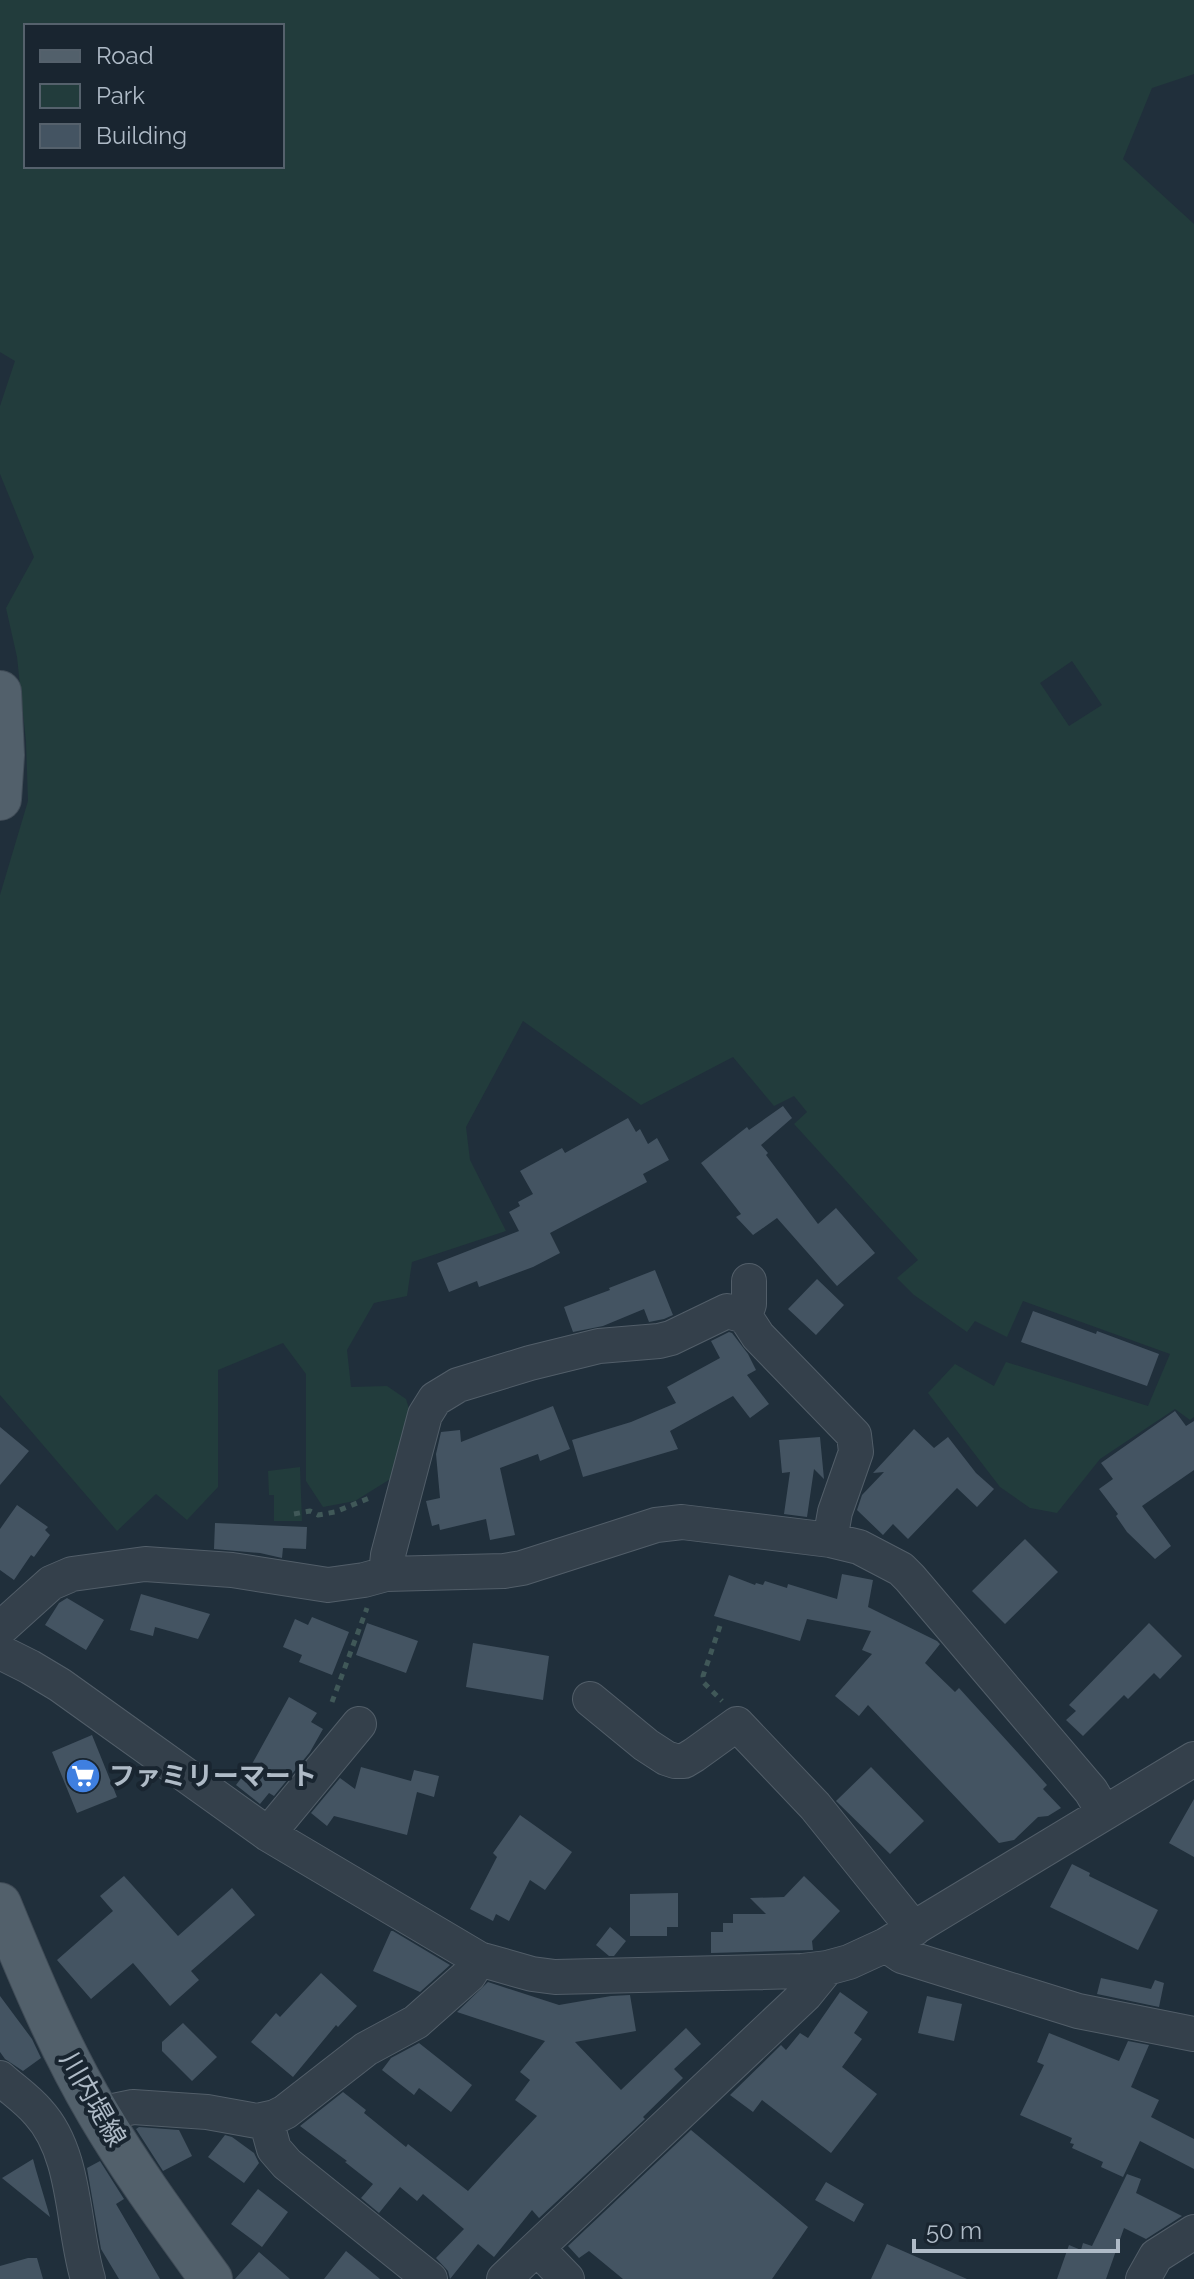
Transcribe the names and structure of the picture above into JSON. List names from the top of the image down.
{
  "streets": {
    "main road": ["川内堤線"]
  },
  "places": {
    "supermarket": ["ファミリーマート"]
  },
  "legend": ["Road", "Park", "Building"],
  "scale_bar": "50 m"
}
